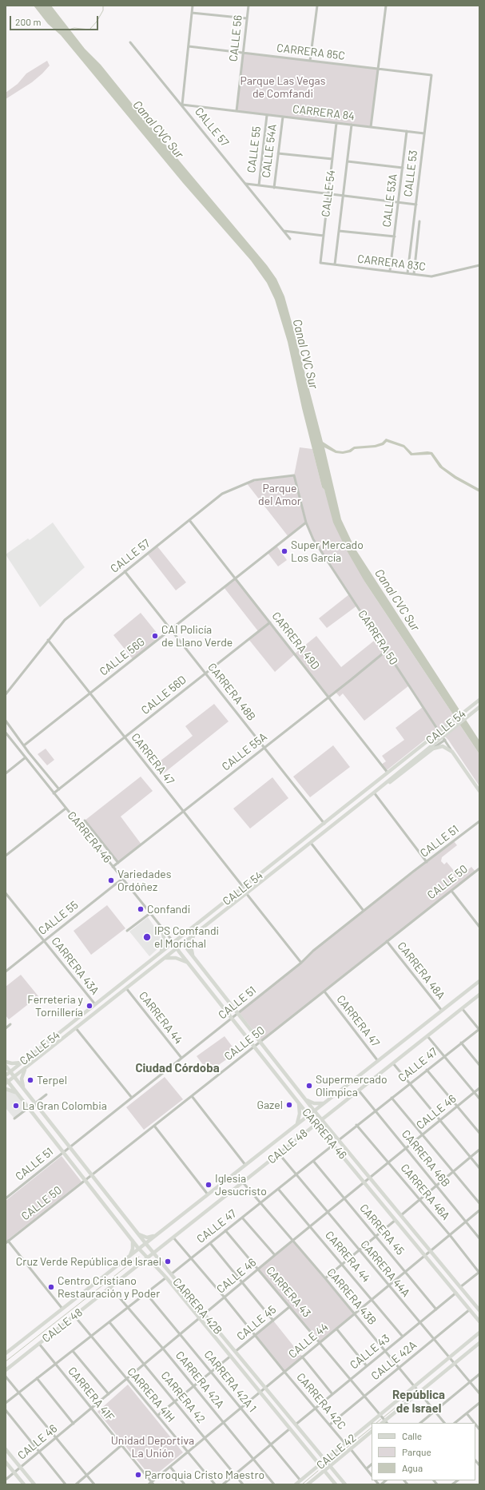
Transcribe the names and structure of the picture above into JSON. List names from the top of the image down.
{
  "streets": {
    "street": [
      "CALLE 56",
      "CARRERA 85C",
      "CARRERA 84",
      "CALLE 57",
      "CALLE 55",
      "CALLE 54A",
      "CALLE 53",
      "CALLE 54",
      "CALLE 53A",
      "CARRERA 83C",
      "CARRERA 50",
      "CARRERA 49D",
      "CALLE 56G",
      "CARRERA 48B",
      "CALLE 56D",
      "CALLE 55A",
      "CARRERA 47",
      "CARRERA 46",
      "CALLE 51",
      "CALLE 50",
      "CARRERA 43A",
      "CARRERA 48A",
      "CARRERA 44",
      "CALLE 47",
      "CALLE 46",
      "CALLE 48",
      "CARRERA 46B",
      "CARRERA 46A",
      "CARRERA 45",
      "CARRERA 44A",
      "CARRERA 43",
      "CARRERA 43B",
      "CARRERA 42B",
      "CALLE 45",
      "CALLE 44",
      "CALLE 43",
      "CALLE 42A",
      "CARRERA 42A",
      "CARRERA 42A 1",
      "CARRERA 41F",
      "CARRERA 41H",
      "CARRERA 42",
      "CARRERA 42C",
      "CALLE 42"
    ]
  },
  "crossings": [
    ["CALLE 56", "CARRERA 85C"],
    ["CALLE 56", "CARRERA 84"],
    ["CARRERA 85C", "CALLE 57"],
    ["CARRERA 85C", "CALLE 53"],
    ["CARRERA 84", "CALLE 57"],
    ["CARRERA 84", "CALLE 55"],
    ["CARRERA 84", "CALLE 54A"],
    ["CARRERA 84", "CALLE 53"],
    ["CARRERA 84", "CALLE 54"],
    ["CARRERA 84", "CALLE 53A"],
    ["CALLE 57", "CARRERA 50"],
    ["CALLE 57", "CARRERA 49D"],
    ["CALLE 57", "CARRERA 48B"],
    ["CALLE 57", "CARRERA 47"],
    ["CALLE 55", "CARRERA 46"],
    ["CALLE 55", "CARRERA 43A"],
    ["CALLE 53", "CARRERA 83C"],
    ["CALLE 54", "CARRERA 83C"],
    ["CALLE 54", "CARRERA 50"],
    ["CALLE 54", "CARRERA 49D"],
    ["CALLE 54", "CARRERA 48B"],
    ["CALLE 54", "CARRERA 47"],
    ["CALLE 54", "CARRERA 46"],
    ["CALLE 54", "CARRERA 43A"],
    ["CALLE 54", "CARRERA 44"],
    ["CALLE 54", "CARRERA 42B"],
    ["CALLE 53A", "CARRERA 83C"],
    ["CARRERA 50", "CALLE 56G"],
    ["CARRERA 50", "CALLE 55A"],
    ["CARRERA 49D", "CALLE 56G"],
    ["CARRERA 49D", "CALLE 56D"],
    ["CARRERA 49D", "CALLE 55A"],
    ["CALLE 56G", "CARRERA 48B"],
    ["CALLE 56G", "CARRERA 47"],
    ["CARRERA 48B", "CALLE 56D"],
    ["CARRERA 48B", "CALLE 55A"],
    ["CALLE 56D", "CARRERA 47"],
    ["CALLE 56D", "CARRERA 46"],
    ["CALLE 55A", "CARRERA 47"],
    ["CALLE 55A", "CARRERA 46"],
    ["CARRERA 47", "CALLE 50"],
    ["CARRERA 47", "CALLE 48"],
    ["CARRERA 46", "CALLE 51"],
    ["CARRERA 46", "CALLE 50"],
    ["CARRERA 46", "CALLE 47"],
    ["CARRERA 46", "CALLE 46"],
    ["CARRERA 46", "CALLE 48"],
    ["CARRERA 46", "CALLE 44"],
    ["CARRERA 46", "CALLE 43"],
    ["CARRERA 46", "CALLE 42A"],
    ["CALLE 51", "CARRERA 44"],
    ["CALLE 51", "CARRERA 42B"],
    ["CALLE 50", "CARRERA 48A"],
    ["CALLE 50", "CARRERA 42B"],
    ["CARRERA 48A", "CALLE 48"],
    ["CARRERA 44", "CALLE 47"],
    ["CARRERA 44", "CALLE 46"],
    ["CARRERA 44", "CALLE 44"],
    ["CARRERA 44", "CALLE 43"],
    ["CALLE 47", "CARRERA 46B"],
    ["CALLE 47", "CARRERA 46A"],
    ["CALLE 47", "CARRERA 45"],
    ["CALLE 47", "CARRERA 44A"],
    ["CALLE 47", "CARRERA 43"],
    ["CALLE 47", "CARRERA 43B"],
    ["CALLE 47", "CARRERA 42B"],
    ["CALLE 47", "CARRERA 42C"],
    ["CALLE 46", "CARRERA 46B"],
    ["CALLE 46", "CARRERA 46A"],
    ["CALLE 46", "CARRERA 45"],
    ["CALLE 46", "CARRERA 44A"],
    ["CALLE 46", "CARRERA 43"],
    ["CALLE 46", "CARRERA 43B"],
    ["CALLE 46", "CARRERA 42B"],
    ["CALLE 46", "CARRERA 42A"],
    ["CALLE 46", "CARRERA 42A 1"],
    ["CALLE 46", "CARRERA 41F"],
    ["CALLE 46", "CARRERA 41H"],
    ["CALLE 46", "CARRERA 42"],
    ["CALLE 46", "CARRERA 42C"],
    ["CALLE 48", "CARRERA 46B"],
    ["CALLE 48", "CARRERA 44A"],
    ["CALLE 48", "CARRERA 43B"],
    ["CALLE 48", "CARRERA 42B"],
    ["CALLE 48", "CARRERA 42A"],
    ["CALLE 48", "CARRERA 41F"],
    ["CALLE 48", "CARRERA 41H"],
    ["CALLE 48", "CARRERA 42C"],
    ["CARRERA 46B", "CALLE 44"],
    ["CARRERA 46A", "CALLE 44"],
    ["CARRERA 45", "CALLE 44"],
    ["CARRERA 45", "CALLE 43"],
    ["CARRERA 44A", "CALLE 44"],
    ["CARRERA 44A", "CALLE 43"],
    ["CARRERA 44A", "CALLE 42A"],
    ["CARRERA 44A", "CALLE 42"],
    ["CARRERA 43", "CALLE 45"],
    ["CARRERA 43", "CALLE 44"],
    ["CARRERA 43", "CALLE 43"],
    ["CARRERA 43", "CALLE 42A"],
    ["CARRERA 43", "CALLE 42"],
    ["CARRERA 43B", "CALLE 44"],
    ["CARRERA 43B", "CALLE 43"],
    ["CARRERA 43B", "CALLE 42A"],
    ["CARRERA 43B", "CALLE 42"],
    ["CARRERA 42B", "CALLE 45"],
    ["CARRERA 42B", "CALLE 44"],
    ["CARRERA 42B", "CALLE 43"],
    ["CARRERA 42B", "CALLE 42"],
    ["CALLE 45", "CARRERA 42C"],
    ["CALLE 44", "CARRERA 42A"],
    ["CALLE 44", "CARRERA 42A 1"],
    ["CALLE 44", "CARRERA 41F"],
    ["CALLE 44", "CARRERA 41H"],
    ["CALLE 44", "CARRERA 42"],
    ["CALLE 44", "CARRERA 42C"],
    ["CALLE 43", "CARRERA 42C"],
    ["CALLE 42A", "CARRERA 42C"],
    ["CARRERA 42A 1", "CALLE 42"],
    ["CARRERA 42C", "CALLE 42"]
  ],
  "districts": ["Ciudad Córdoba", "República de Israel"],
  "water": ["Canal CVC Sur"],
  "parks": ["Parque Las Vegas de Comfandi", "Parque del Amor", "Unidad Deportiva La Unión"],
  "places": [
    "Super Mercado Los García",
    "CAI Policía de Llano Verde",
    "Variedades Ordóñez",
    "Confandi",
    "IPS Comfandi el Morichal",
    "Ferreteria y Tornillería",
    "Terpel",
    "Supermercado Olimpica",
    "Gazel",
    "La Gran Colombia",
    "Iglesia Jesucristo",
    "Cruz Verde República de Israel",
    "Centro Cristiano Restauración y Poder",
    "Parroquia Cristo Maestro"
  ],
  "legend": ["Calle", "Parque", "Agua"],
  "scale_bar": "200 m"
}
